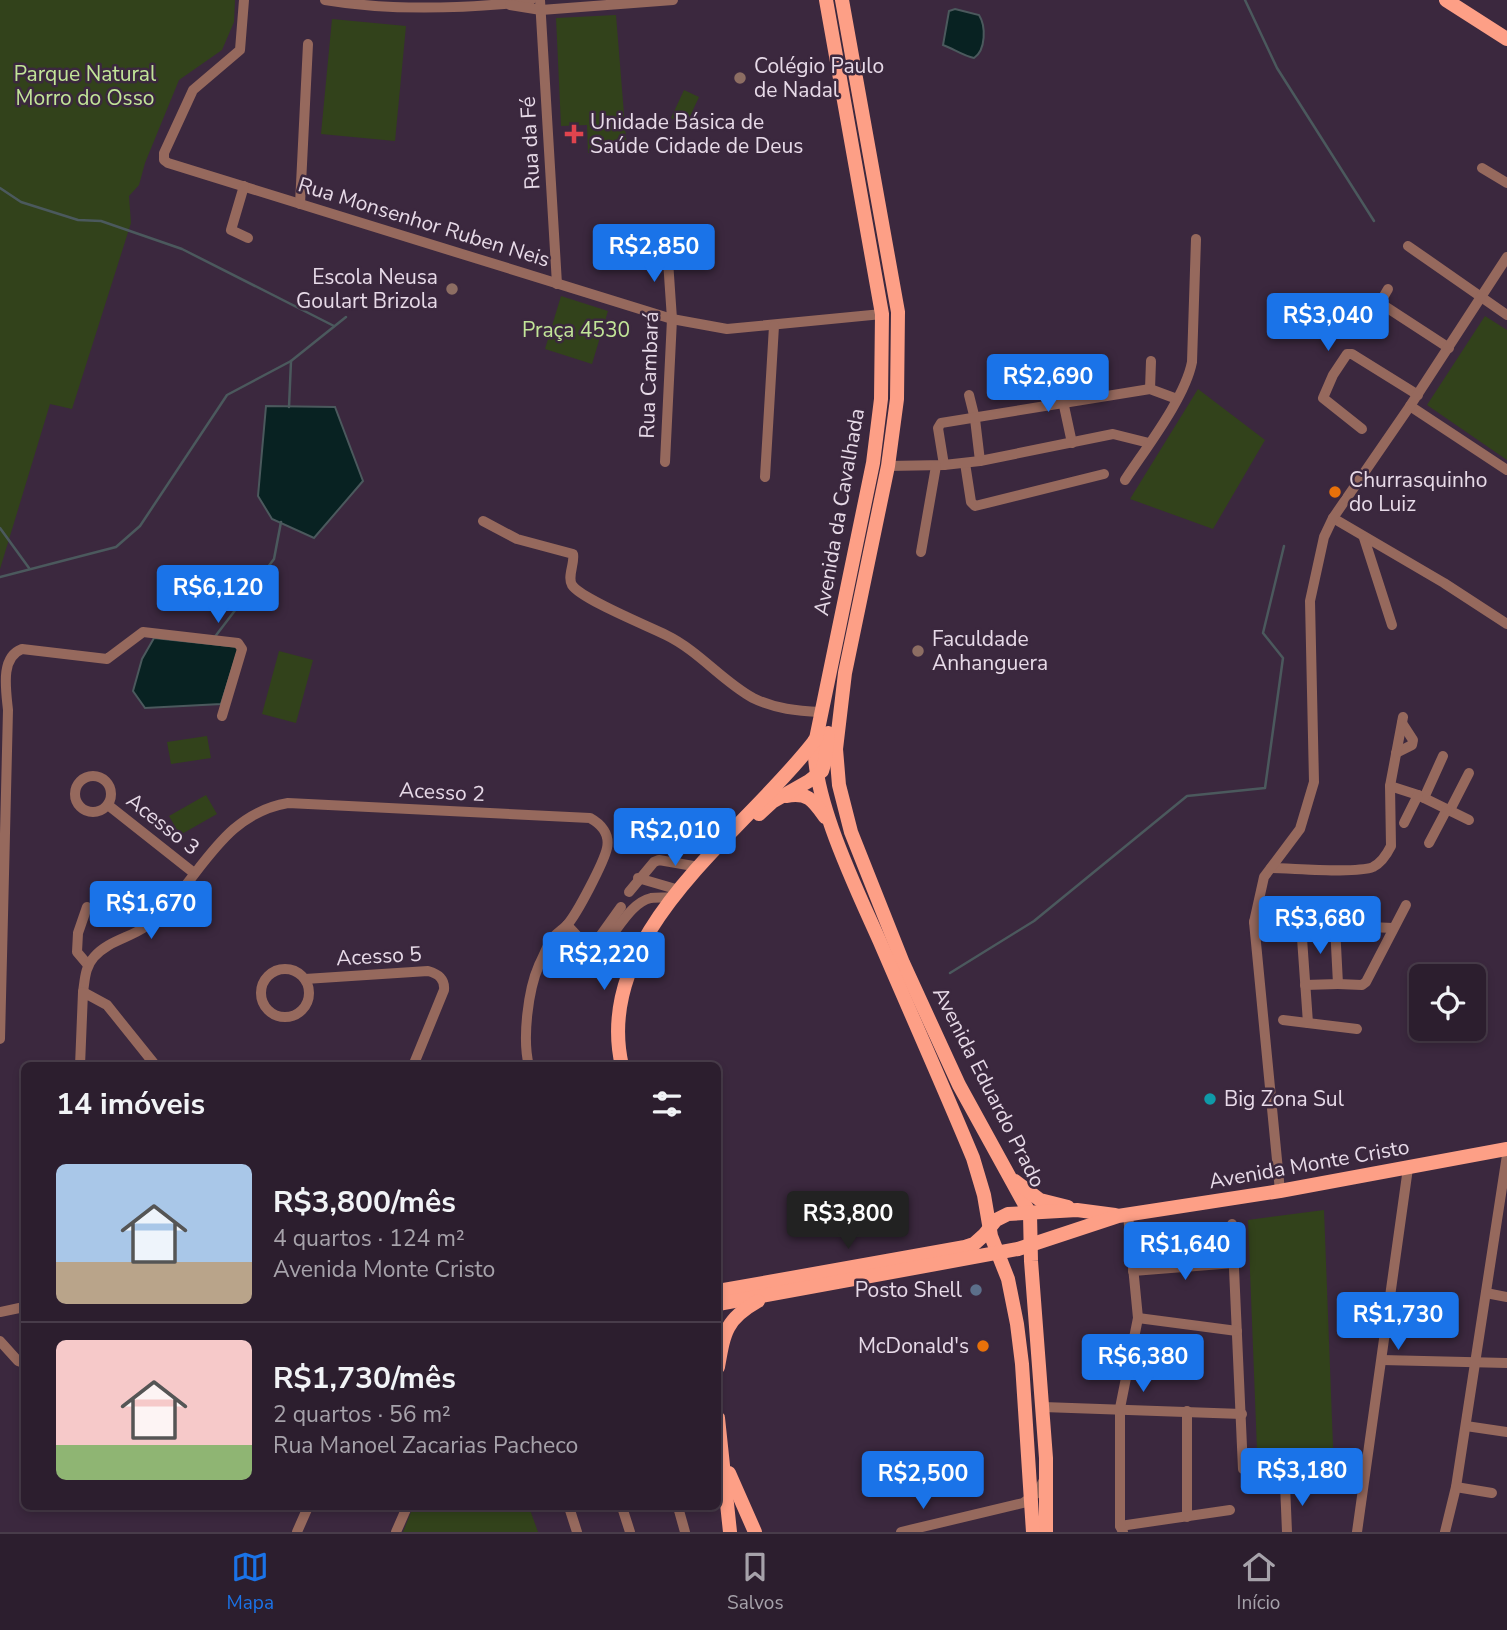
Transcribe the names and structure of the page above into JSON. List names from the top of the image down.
{
  "streets": {
    "main road": ["Avenida da Cavalhada", "Avenida Eduardo Prado", "Avenida Monte Cristo"],
    "street": [
      "Rua da Fé",
      "Rua Monsenhor Ruben Neis",
      "Rua Cambará",
      "Acesso 2",
      "Acesso 3",
      "Acesso 5"
    ]
  },
  "crossings": [
    ["Rua da Fé", "Rua Monsenhor Ruben Neis"],
    ["Rua Monsenhor Ruben Neis", "Rua Cambará"],
    ["Rua Monsenhor Ruben Neis", "Avenida da Cavalhada"],
    ["Avenida da Cavalhada", "Avenida Eduardo Prado"],
    ["Acesso 2", "Acesso 3"],
    ["Avenida Eduardo Prado", "Avenida Monte Cristo"]
  ],
  "parks": ["Parque Natural Morro do Osso", "Praça 4530"],
  "places": {
    "other": [
      "Colégio Paulo de Nadal",
      "Escola Neusa Goulart Brizola",
      "Churrasquinho do Luiz",
      "Faculdade Anhanguera",
      "Big Zona Sul",
      "Posto Shell",
      "McDonald's"
    ],
    "health": ["Unidade Básica de Saúde Cidade de Deus"]
  },
  "page": {
    "price": [
      "R$2,850",
      "R$3,040",
      "R$2,690",
      "R$6,120",
      "R$2,010",
      "R$1,670",
      "R$3,680",
      "R$2,220",
      "R$3,800",
      "R$1,640",
      "R$1,730",
      "R$6,380",
      "R$3,180",
      "R$2,500"
    ],
    "heading": "14 imóveis",
    "list": [
      {
        "name": "R$3,800/mês",
        "note": "4 quartos · 124 m² · Avenida Monte Cristo"
      },
      {
        "name": "R$1,730/mês",
        "note": "2 quartos · 56 m² · Rua Manoel Zacarias Pacheco"
      }
    ],
    "tabs": ["Mapa", "Salvos", "Início"]
  }
}
